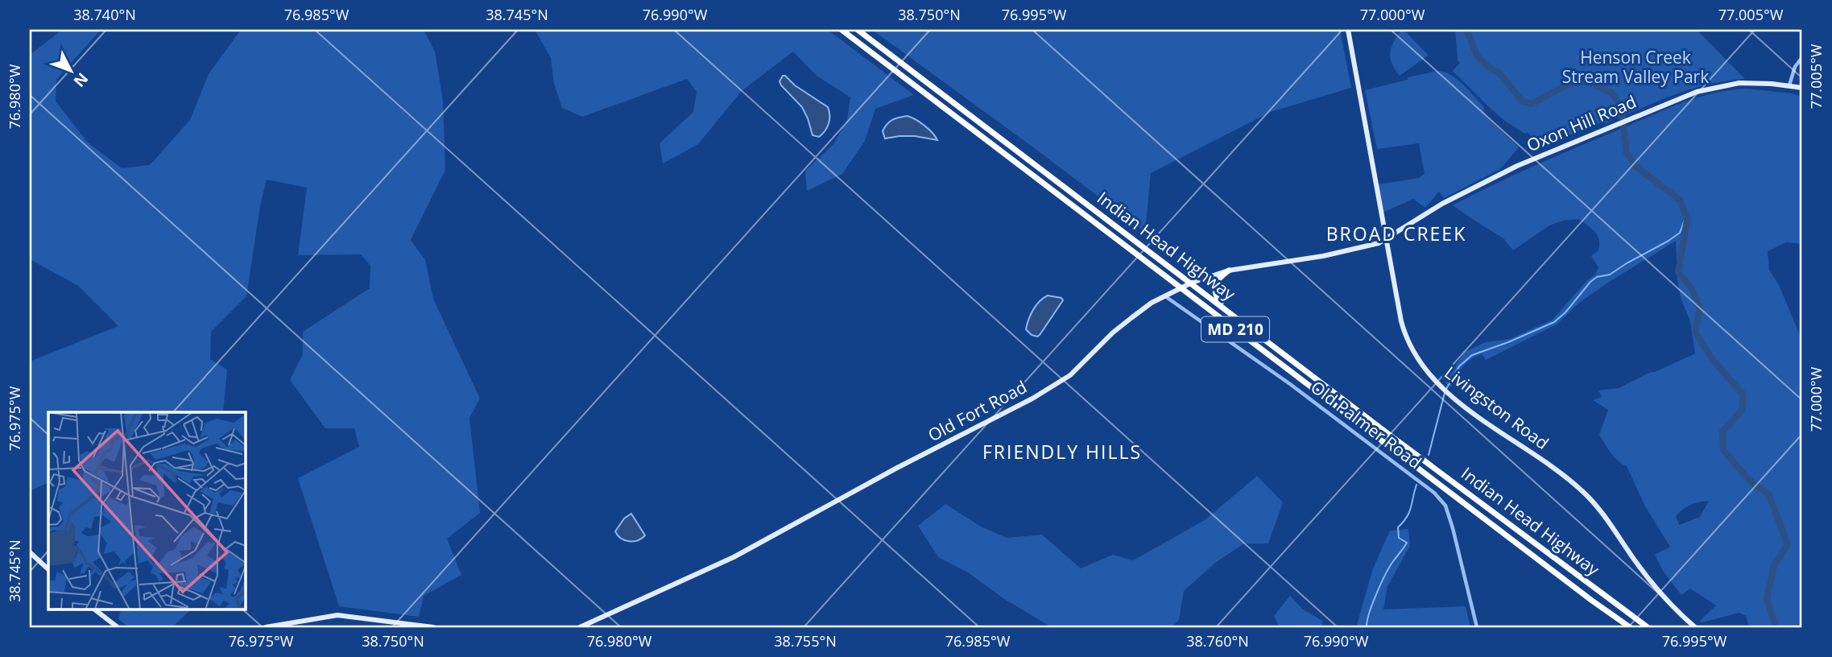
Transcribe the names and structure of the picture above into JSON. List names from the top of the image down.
{
  "streets": {
    "highway": ["Indian Head Highway", "MD 210"],
    "main road": ["Oxon Hill Road", "Livingston Road", "Old Fort Road"],
    "street": ["Old Palmer Road"]
  },
  "crossings": [
    ["Oxon Hill Road", "Livingston Road"],
    ["Oxon Hill Road", "Old Fort Road"],
    ["Indian Head Highway", "Old Fort Road"],
    ["Livingston Road", "Old Fort Road"],
    ["Old Fort Road", "Old Palmer Road"]
  ],
  "districts": ["BROAD CREEK", "FRIENDLY HILLS"],
  "parks": ["Henson Creek Stream Valley Park"],
  "north": "bottom right",
  "coordinates": [
    "38.740°N",
    "76.985°W",
    "38.745°N",
    "76.990°W",
    "38.750°N",
    "76.995°W",
    "77.000°W",
    "77.005°W",
    "76.980°W",
    "76.975°W",
    "38.755°N",
    "38.760°N"
  ]
}
